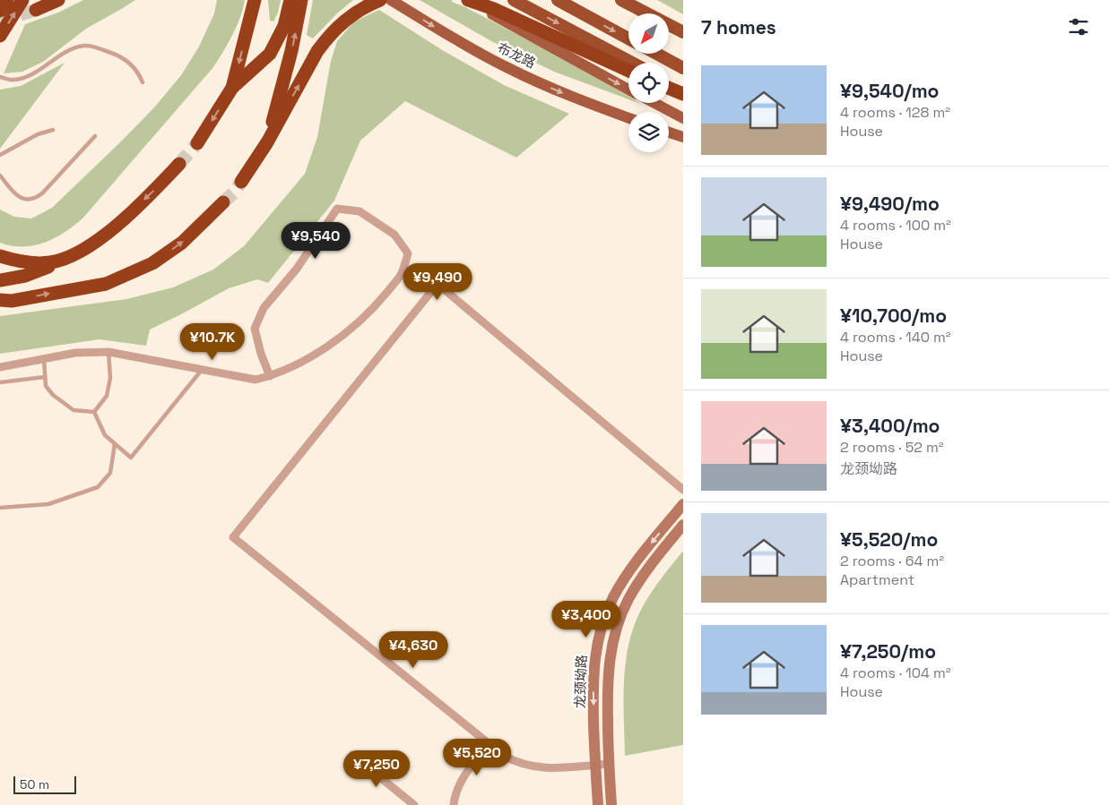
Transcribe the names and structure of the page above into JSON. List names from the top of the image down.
{
  "streets": {
    "main road": ["布龙路", "龙颈坳路"]
  },
  "scale_bar": "50 m",
  "north": "bottom left",
  "page": {
    "heading": "7 homes",
    "list": [
      {
        "name": "¥9,540/mo",
        "note": "4 rooms · 128 m² · House"
      },
      {
        "name": "¥9,490/mo",
        "note": "4 rooms · 100 m² · House"
      },
      {
        "name": "¥10,700/mo",
        "note": "4 rooms · 140 m² · House"
      },
      {
        "name": "¥3,400/mo",
        "note": "2 rooms · 52 m² · 龙颈坳路"
      },
      {
        "name": "¥5,520/mo",
        "note": "2 rooms · 64 m² · Apartment"
      },
      {
        "name": "¥7,250/mo",
        "note": "4 rooms · 104 m² · House"
      }
    ],
    "price": [
      "¥9,540",
      "¥9,490",
      "¥10.7K",
      "¥3,400",
      "¥4,630",
      "¥5,520",
      "¥7,250"
    ],
    "scale": "50 m"
  }
}
